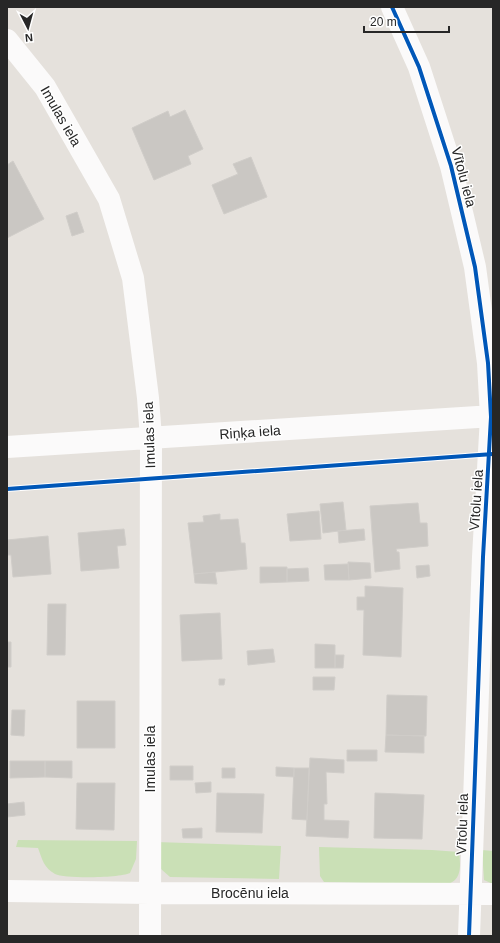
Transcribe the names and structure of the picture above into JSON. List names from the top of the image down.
{
  "streets": {
    "street": [
      "Imulas iela",
      "Vītolu iela",
      "Riņķa iela",
      "Brocēnu iela"
    ]
  },
  "crossings": [
    ["Imulas iela", "Riņķa iela"],
    ["Imulas iela", "Brocēnu iela"],
    ["Vītolu iela", "Riņķa iela"],
    ["Vītolu iela", "Brocēnu iela"]
  ],
  "scale_bar": "20 m",
  "north": "bottom"
}
